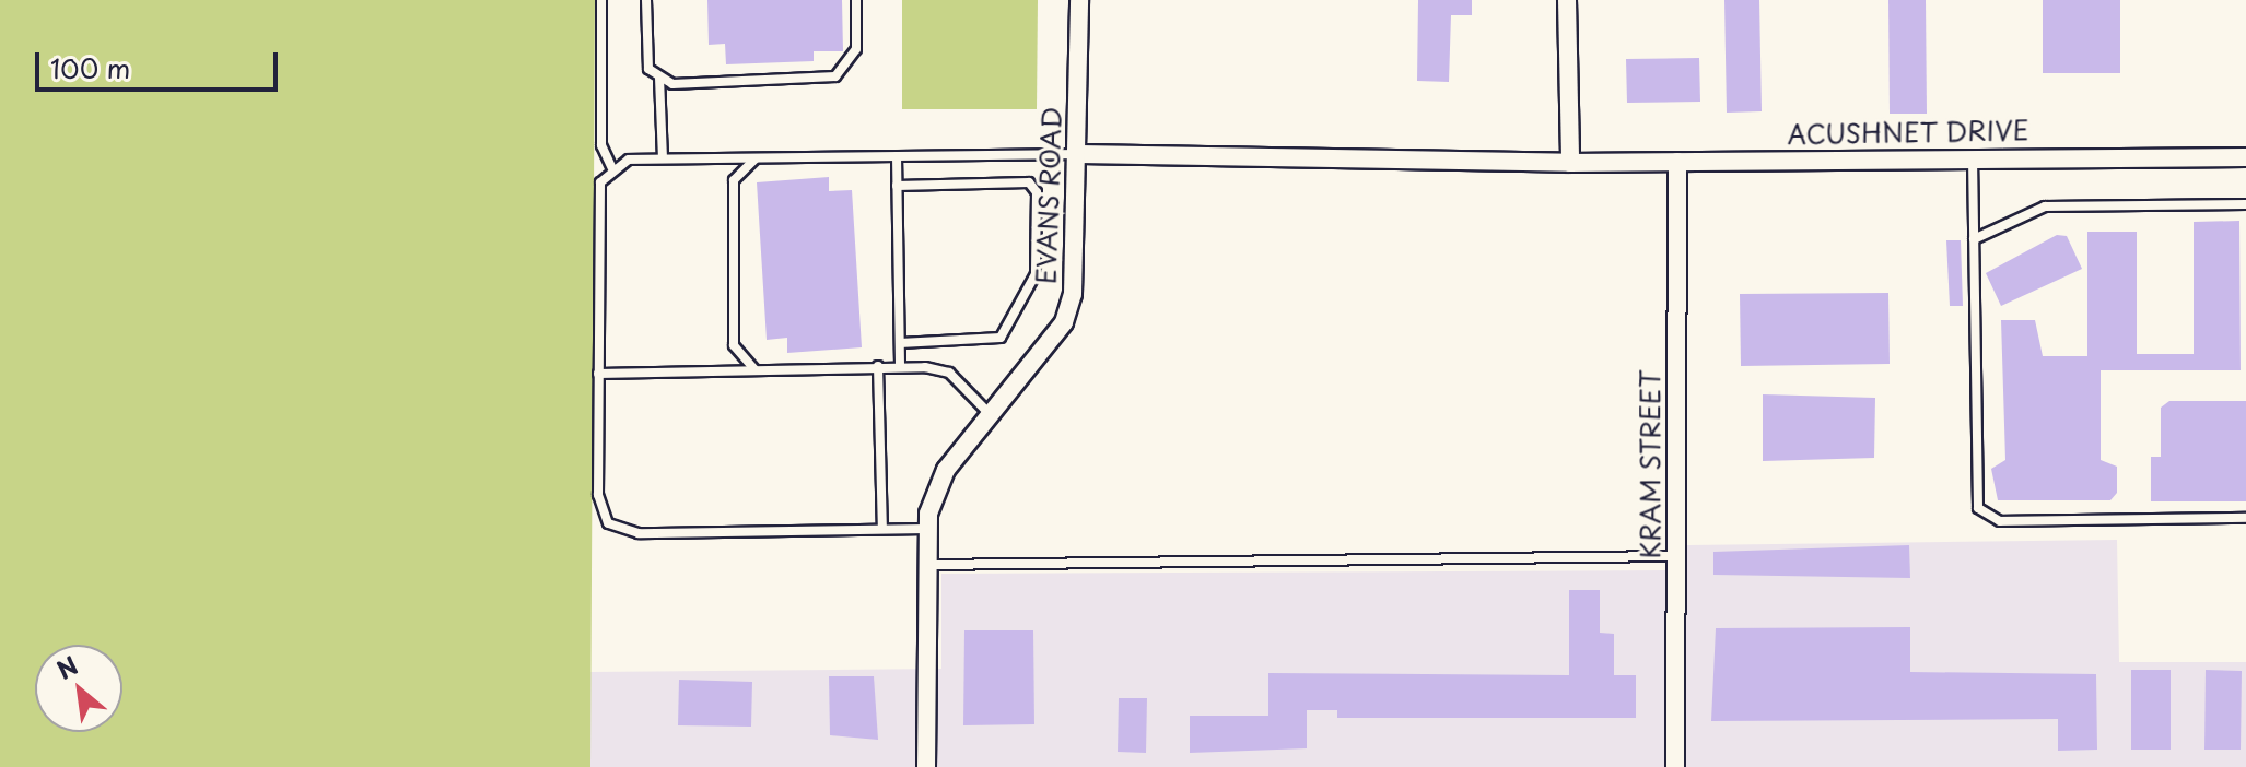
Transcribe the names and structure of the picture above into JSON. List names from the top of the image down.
{
  "streets": {
    "street": ["ACUSHNET DRIVE", "EVANS ROAD", "KRAM STREET"]
  },
  "crossings": [
    ["ACUSHNET DRIVE", "EVANS ROAD"],
    ["ACUSHNET DRIVE", "KRAM STREET"]
  ],
  "scale_bar": "100 m",
  "north": "top left"
}
